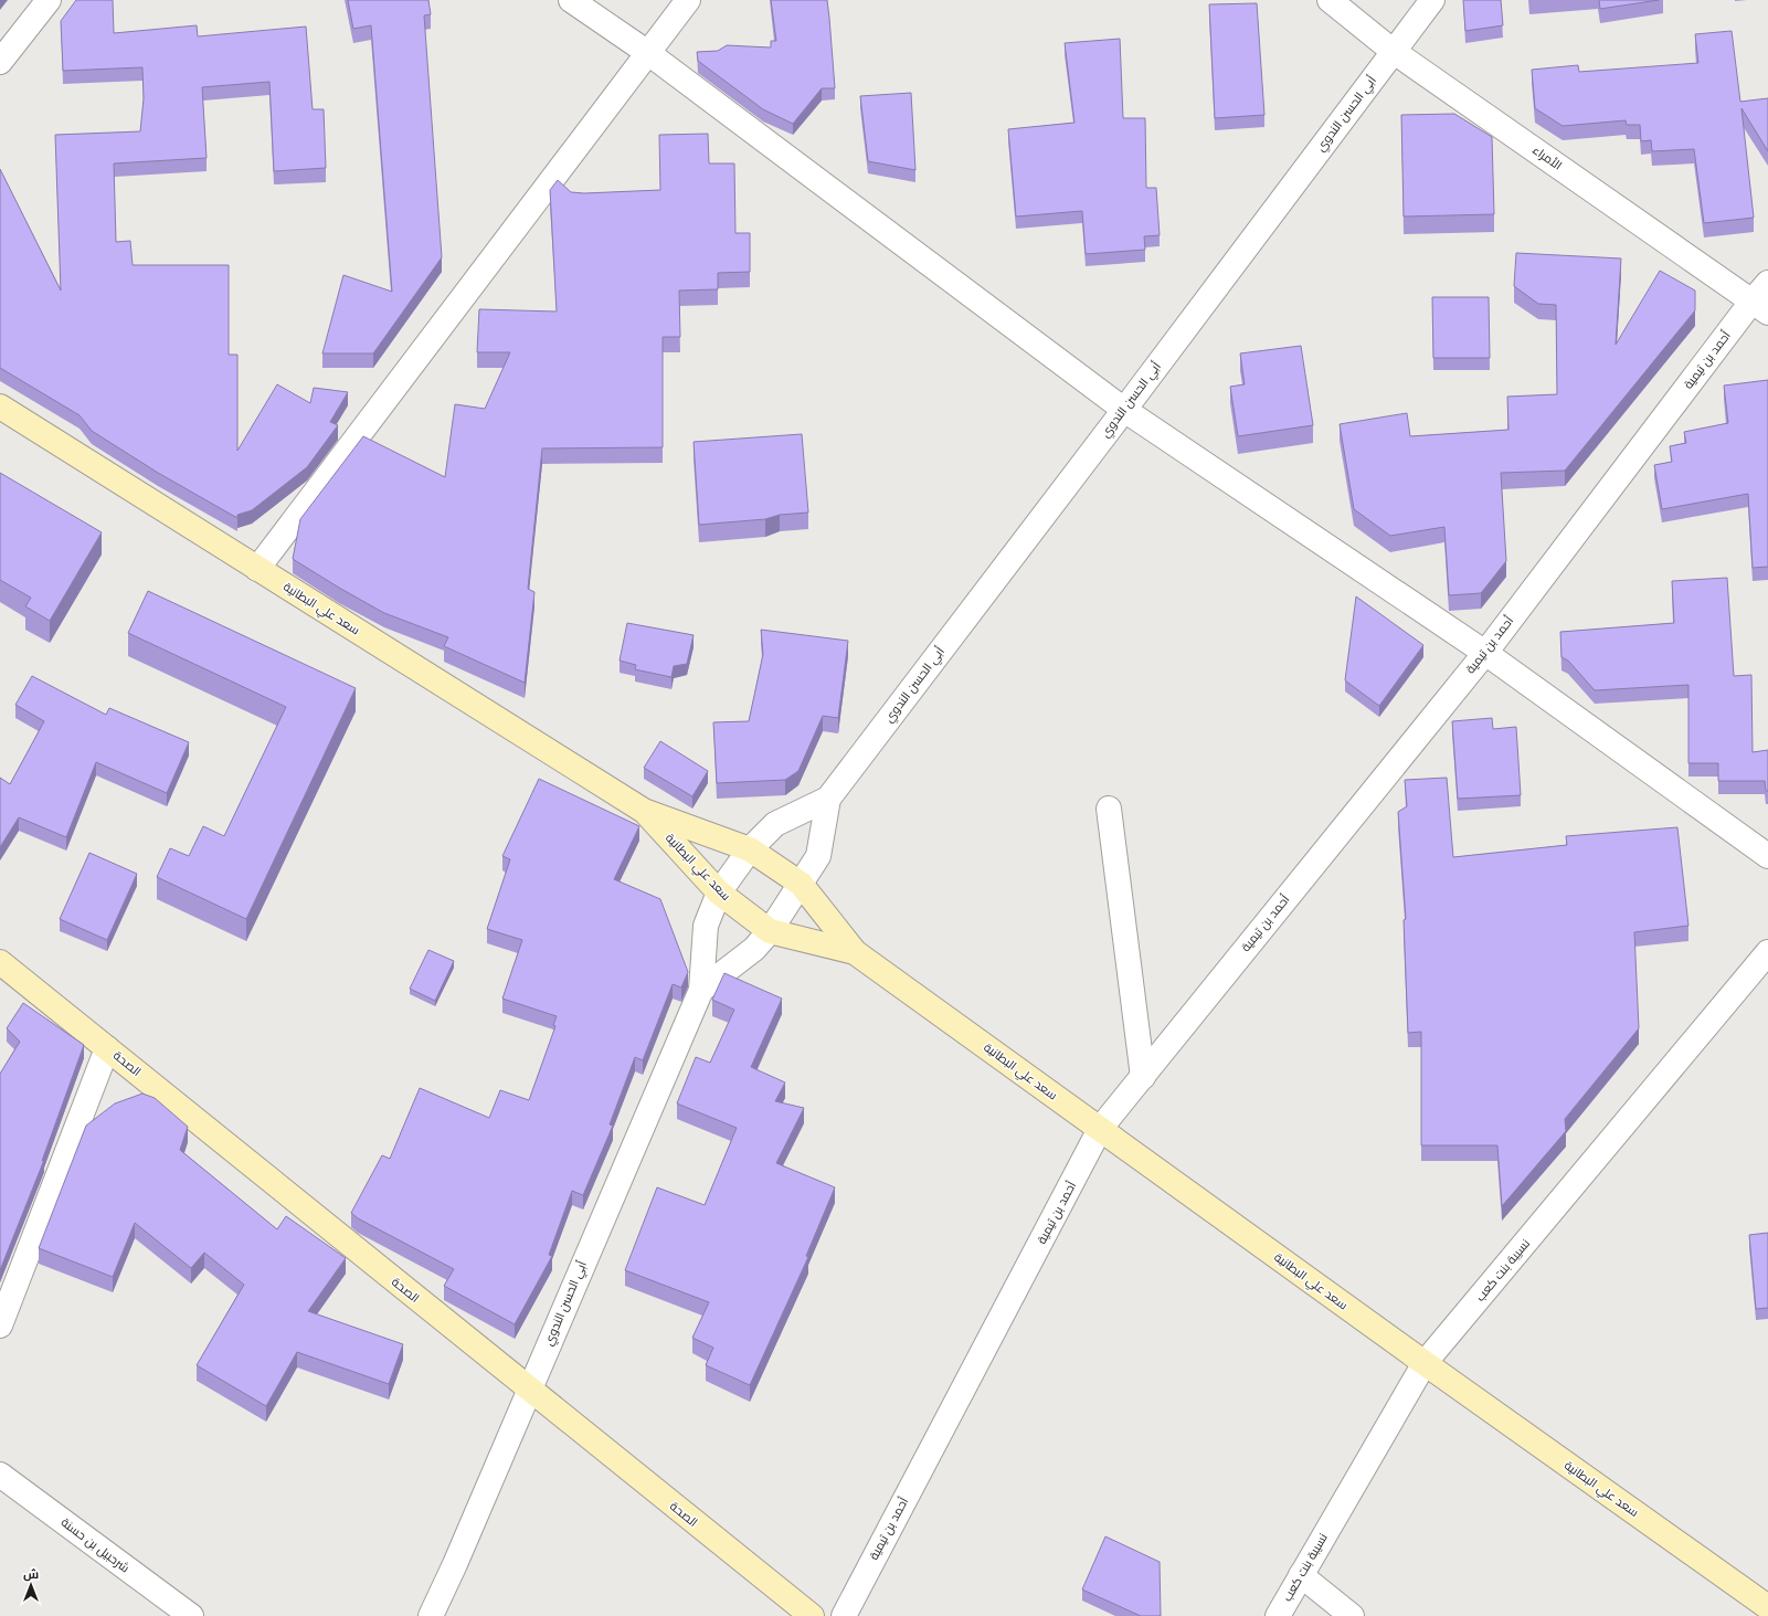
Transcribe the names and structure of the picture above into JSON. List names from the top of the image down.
{
  "streets": {
    "main road": ["سعد علي البطانية", "الصحة"],
    "street": [
      "أبي الحسن الندوي",
      "الأمراء",
      "أحمد بن تيمية",
      "نسيبة بنت كعب",
      "شرحبيل بن حسنة"
    ]
  },
  "crossings": [
    ["أبي الحسن الندوي", "الأمراء"],
    ["أبي الحسن الندوي", "سعد علي البطانية"],
    ["أبي الحسن الندوي", "الصحة"],
    ["الأمراء", "أحمد بن تيمية"],
    ["أحمد بن تيمية", "سعد علي البطانية"],
    ["سعد علي البطانية", "نسيبة بنت كعب"]
  ],
  "north": "top"
}
